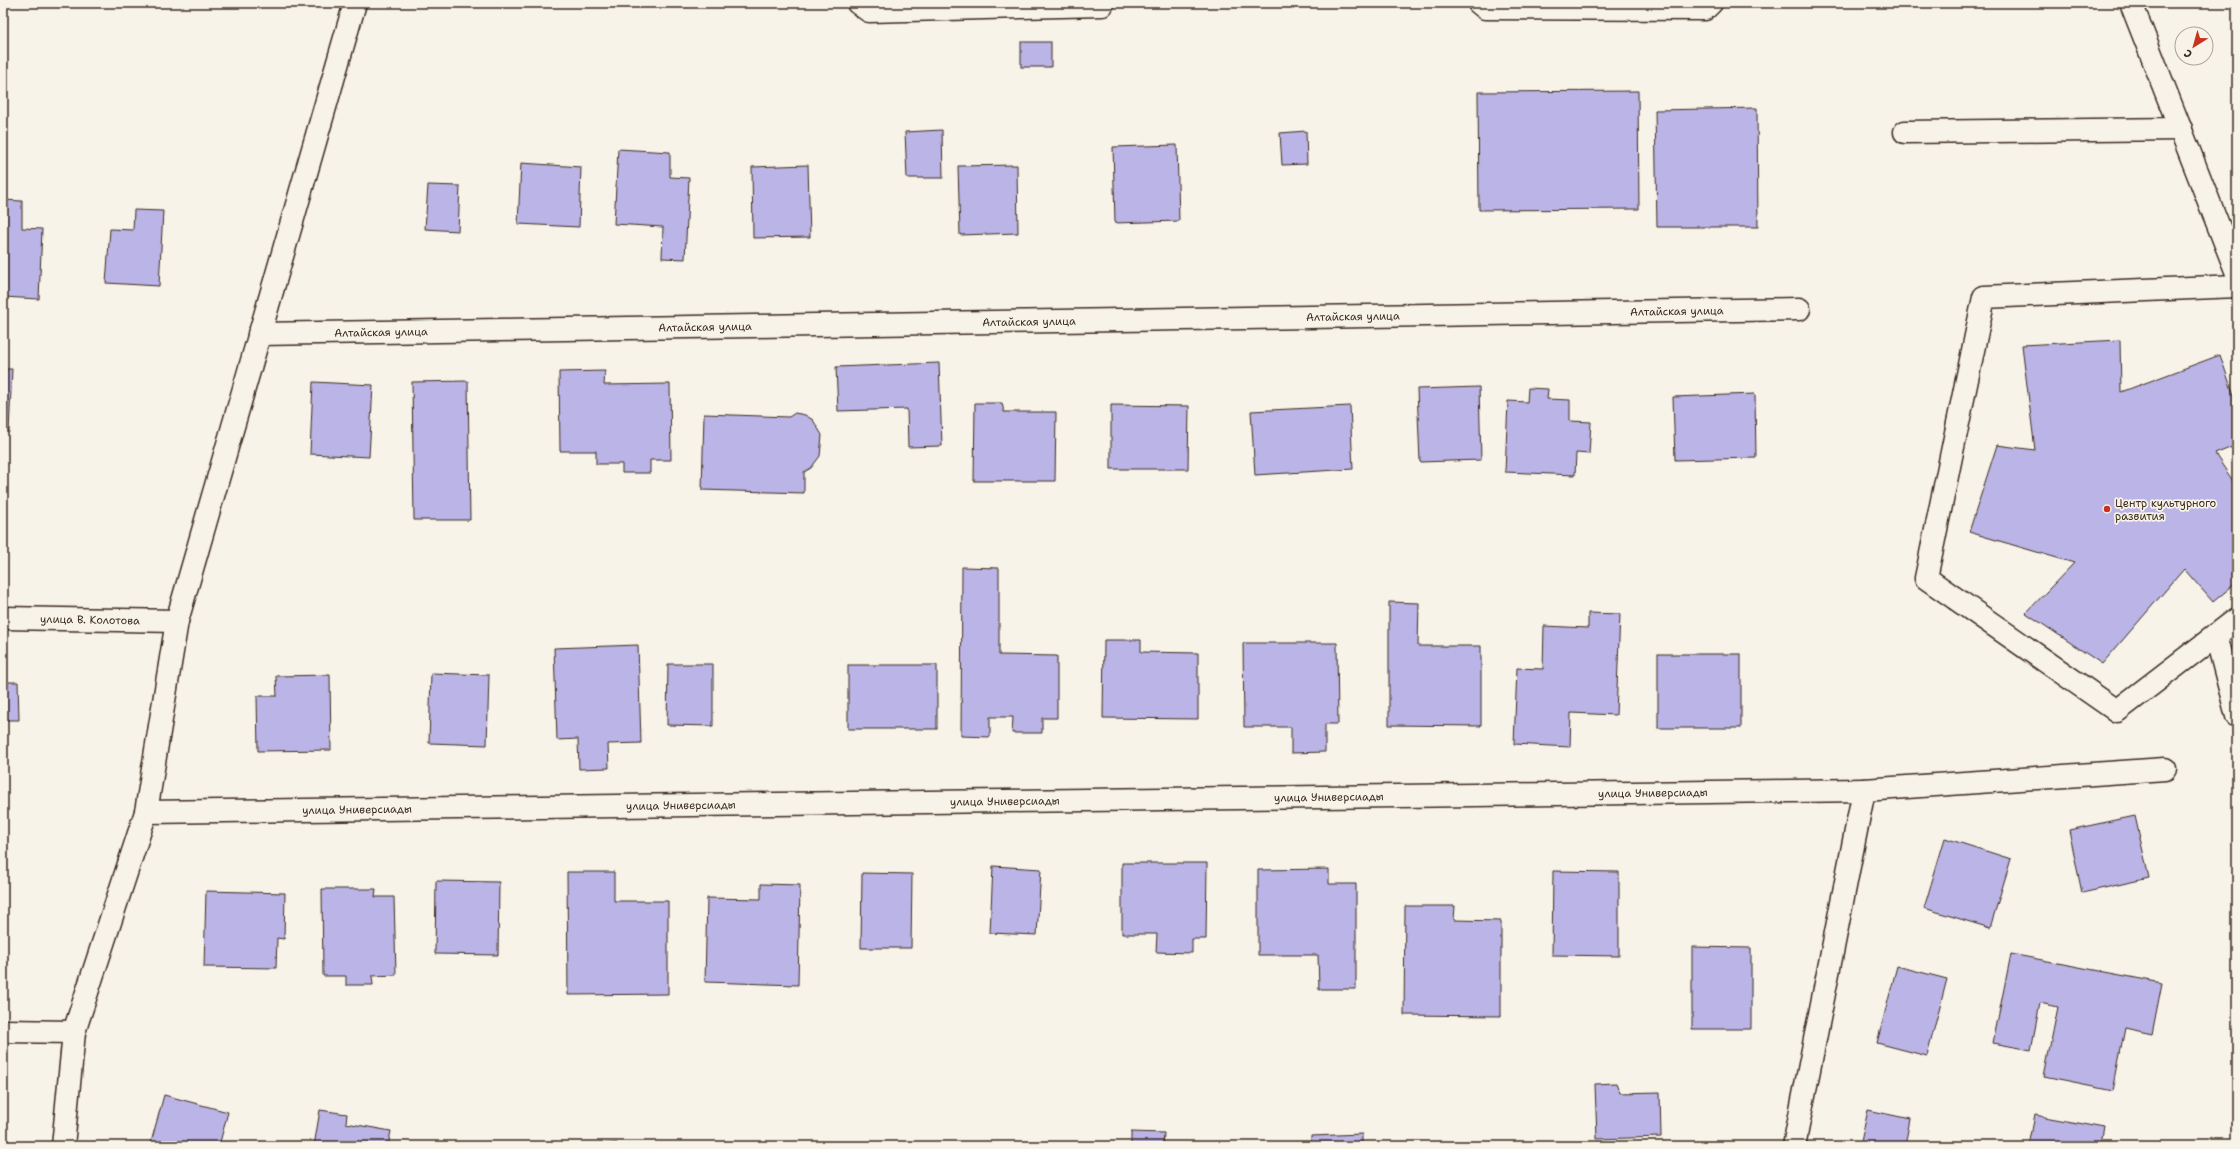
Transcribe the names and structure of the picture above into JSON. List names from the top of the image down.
{
  "streets": {
    "street": ["Алтайская улица", "улица В. Колотова", "улица Универсиады"]
  },
  "places": ["Центр культурного развития"],
  "north": "bottom left"
}
